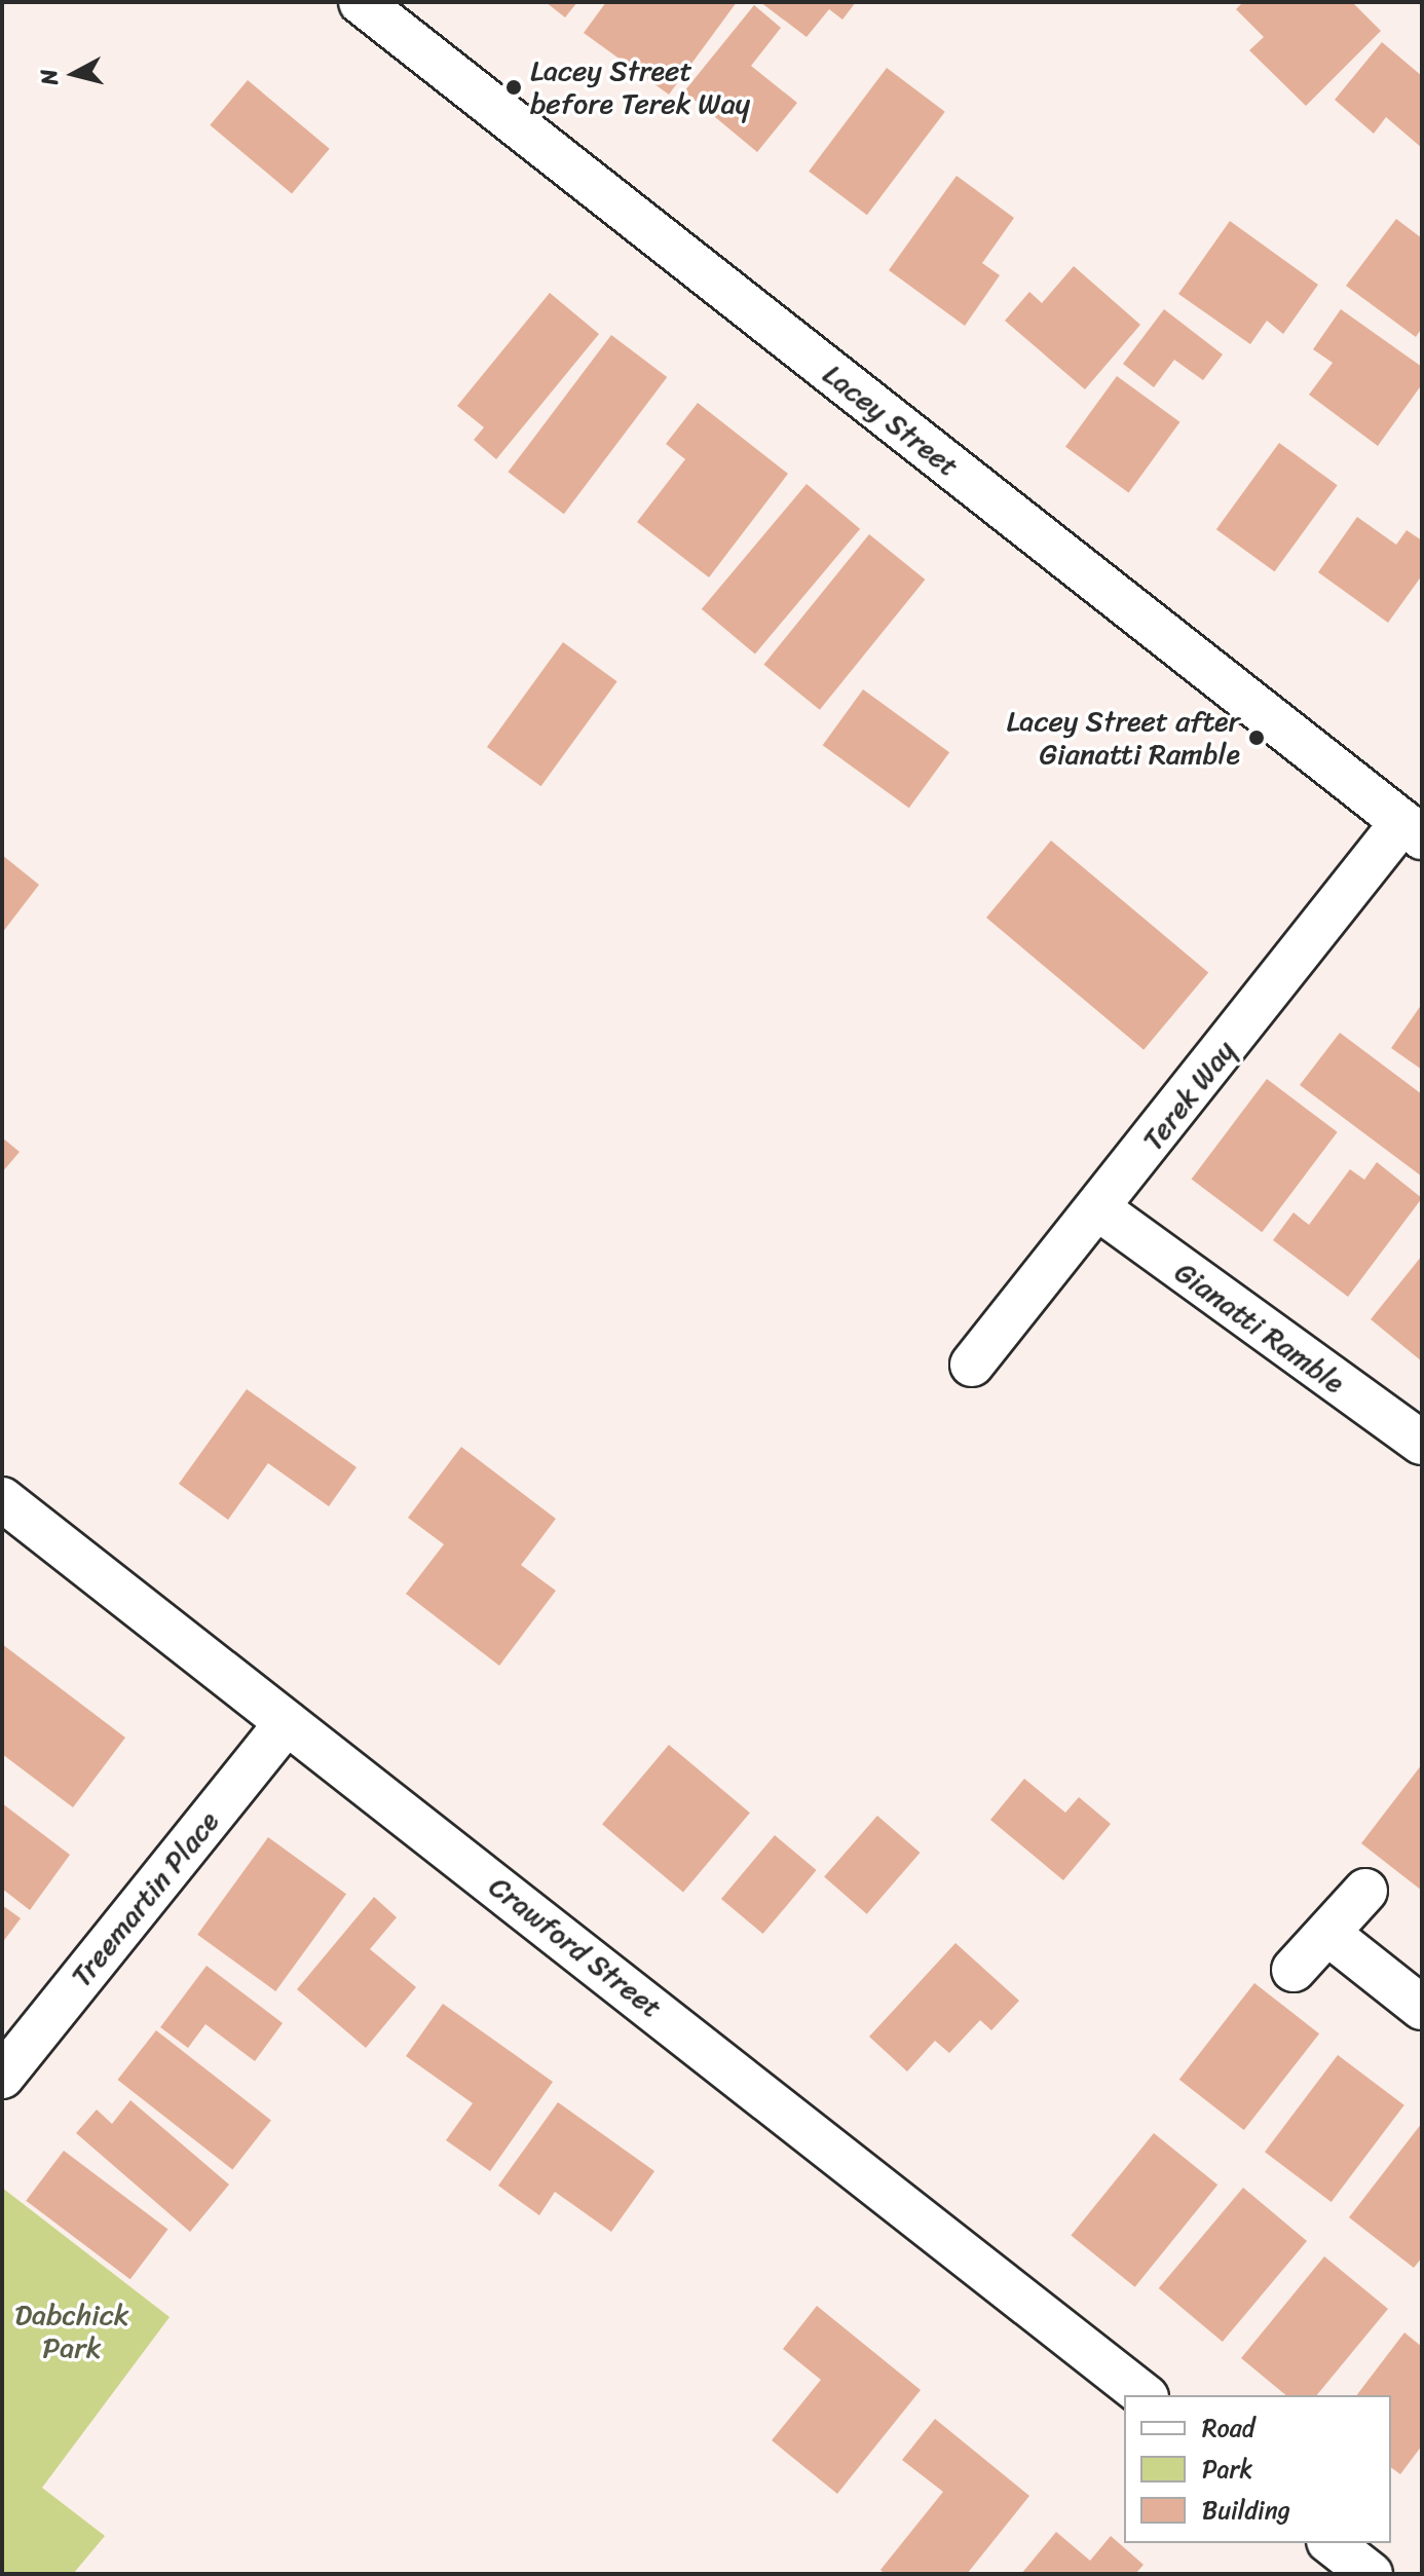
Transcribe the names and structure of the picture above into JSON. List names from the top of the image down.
{
  "streets": {
    "street": [
      "Lacey Street",
      "Terek Way",
      "Gianatti Ramble",
      "Treemartin Place",
      "Crawford Street"
    ]
  },
  "crossings": [
    ["Lacey Street", "Terek Way"],
    ["Terek Way", "Gianatti Ramble"],
    ["Treemartin Place", "Crawford Street"]
  ],
  "parks": ["Dabchick Park"],
  "places": ["Lacey Street before Terek Way", "Lacey Street after Gianatti Ramble"],
  "legend": ["Road", "Park", "Building"],
  "north": "left"
}
